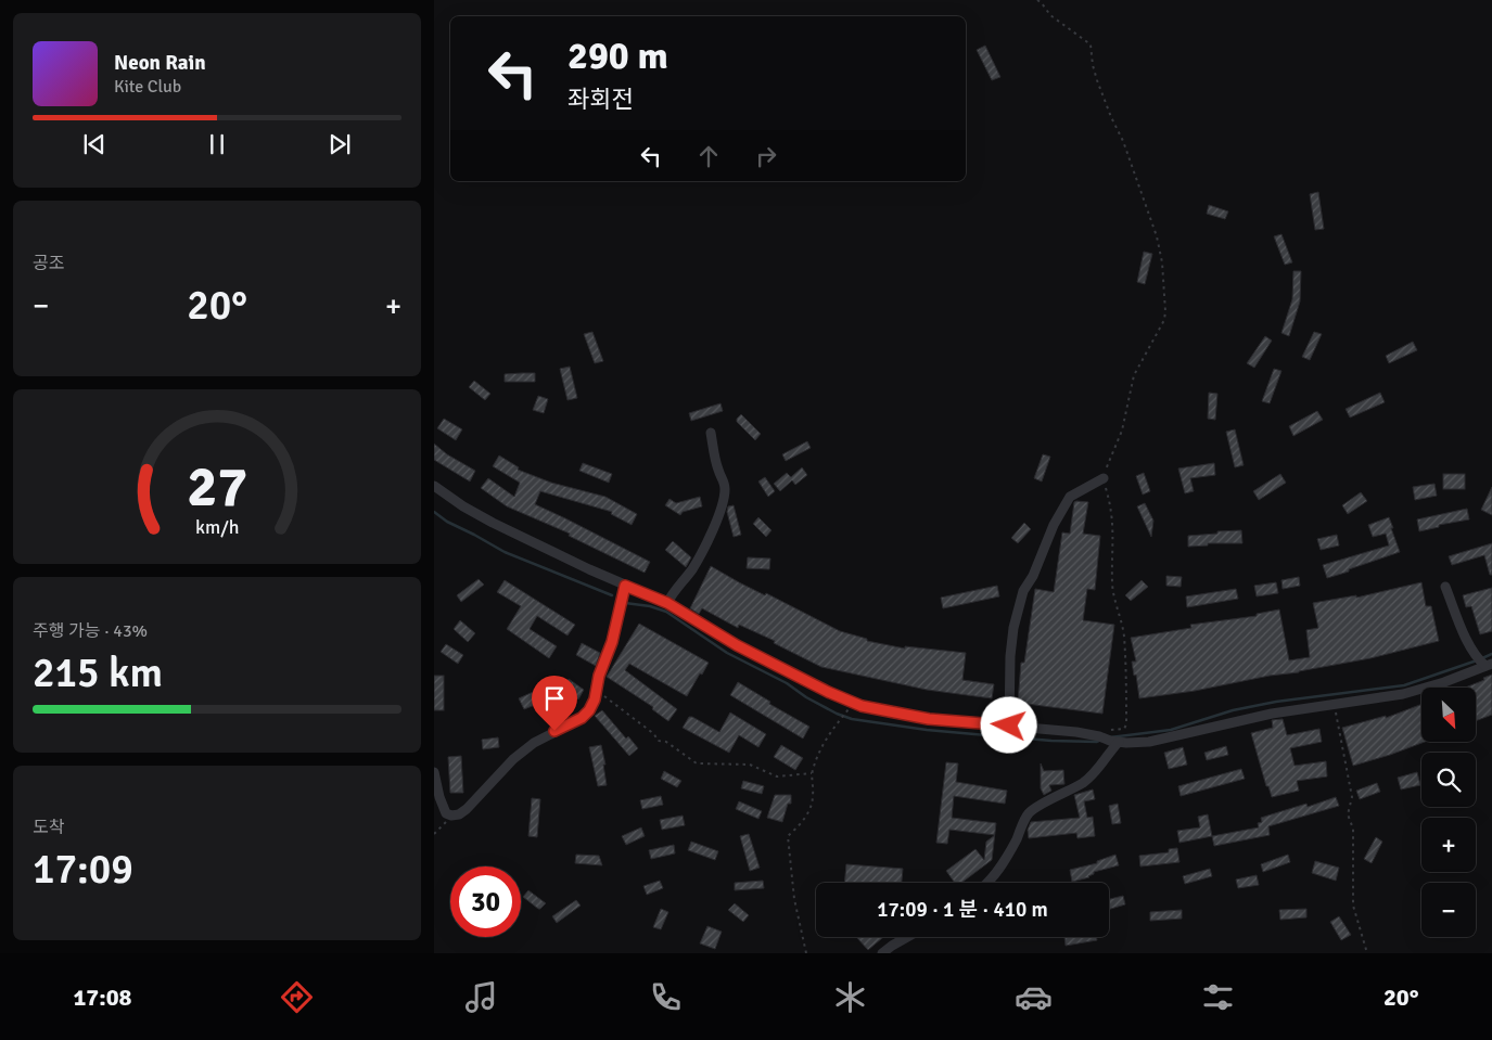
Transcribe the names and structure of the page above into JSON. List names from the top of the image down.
{
  "north": "bottom right",
  "page": {
    "turn": ["290 m", "좌회전"],
    "song": ["Neon Rain", "Kite Club"],
    "tile": [
      "공조",
      ["주행 가능 · 43%", "215 km"],
      ["도착", "17:09"]
    ],
    "heat": ["−", "20°", "+"],
    "map_buttons": ["+", "−"],
    "limit": "30",
    "trip": "17:09 · 1 분 · 410 m",
    "tabs": ["17:08", "20°"],
    "gauge": ["27", "km/h"]
  }
}
